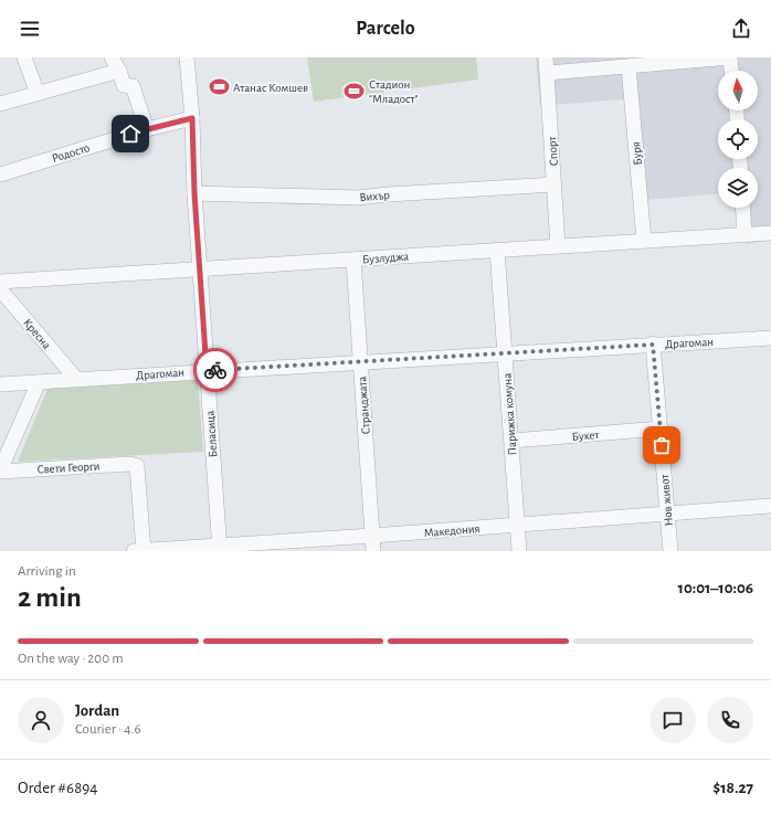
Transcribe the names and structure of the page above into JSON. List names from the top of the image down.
{
  "streets": {
    "street": [
      "Спорт",
      "Родосто",
      "Буря",
      "Вихър",
      "Бузлуджа",
      "Кресна",
      "Драгоман",
      "Странджата",
      "Парижка комуна",
      "Беласица",
      "Букет",
      "Свети Георги",
      "Нов живот",
      "Македония"
    ]
  },
  "crossings": [
    ["Спорт", "Вихър"],
    ["Спорт", "Бузлуджа"],
    ["Родосто", "Беласица"],
    ["Буря", "Бузлуджа"],
    ["Вихър", "Беласица"],
    ["Бузлуджа", "Странджата"],
    ["Бузлуджа", "Парижка комуна"],
    ["Бузлуджа", "Беласица"],
    ["Кресна", "Драгоман"],
    ["Драгоман", "Странджата"],
    ["Драгоман", "Парижка комуна"],
    ["Драгоман", "Беласица"],
    ["Драгоман", "Нов живот"],
    ["Странджата", "Македония"],
    ["Парижка комуна", "Букет"],
    ["Парижка комуна", "Македония"],
    ["Беласица", "Македония"],
    ["Букет", "Нов живот"],
    ["Свети Георги", "Македония"],
    ["Нов живот", "Македония"]
  ],
  "places": {
    "sports": ["Атанас Комшев", "Стадион \"Младост\""]
  },
  "north": "top",
  "page": {
    "header": "Parcelo",
    "heading": ["2 min", "Arriving in", "10:01–10:06"],
    "panel": [
      "Jordan",
      "Courier · 4.6",
      "Order #6894",
      "$18.27"
    ],
    "bar": "On the way · 200 m"
  }
}
